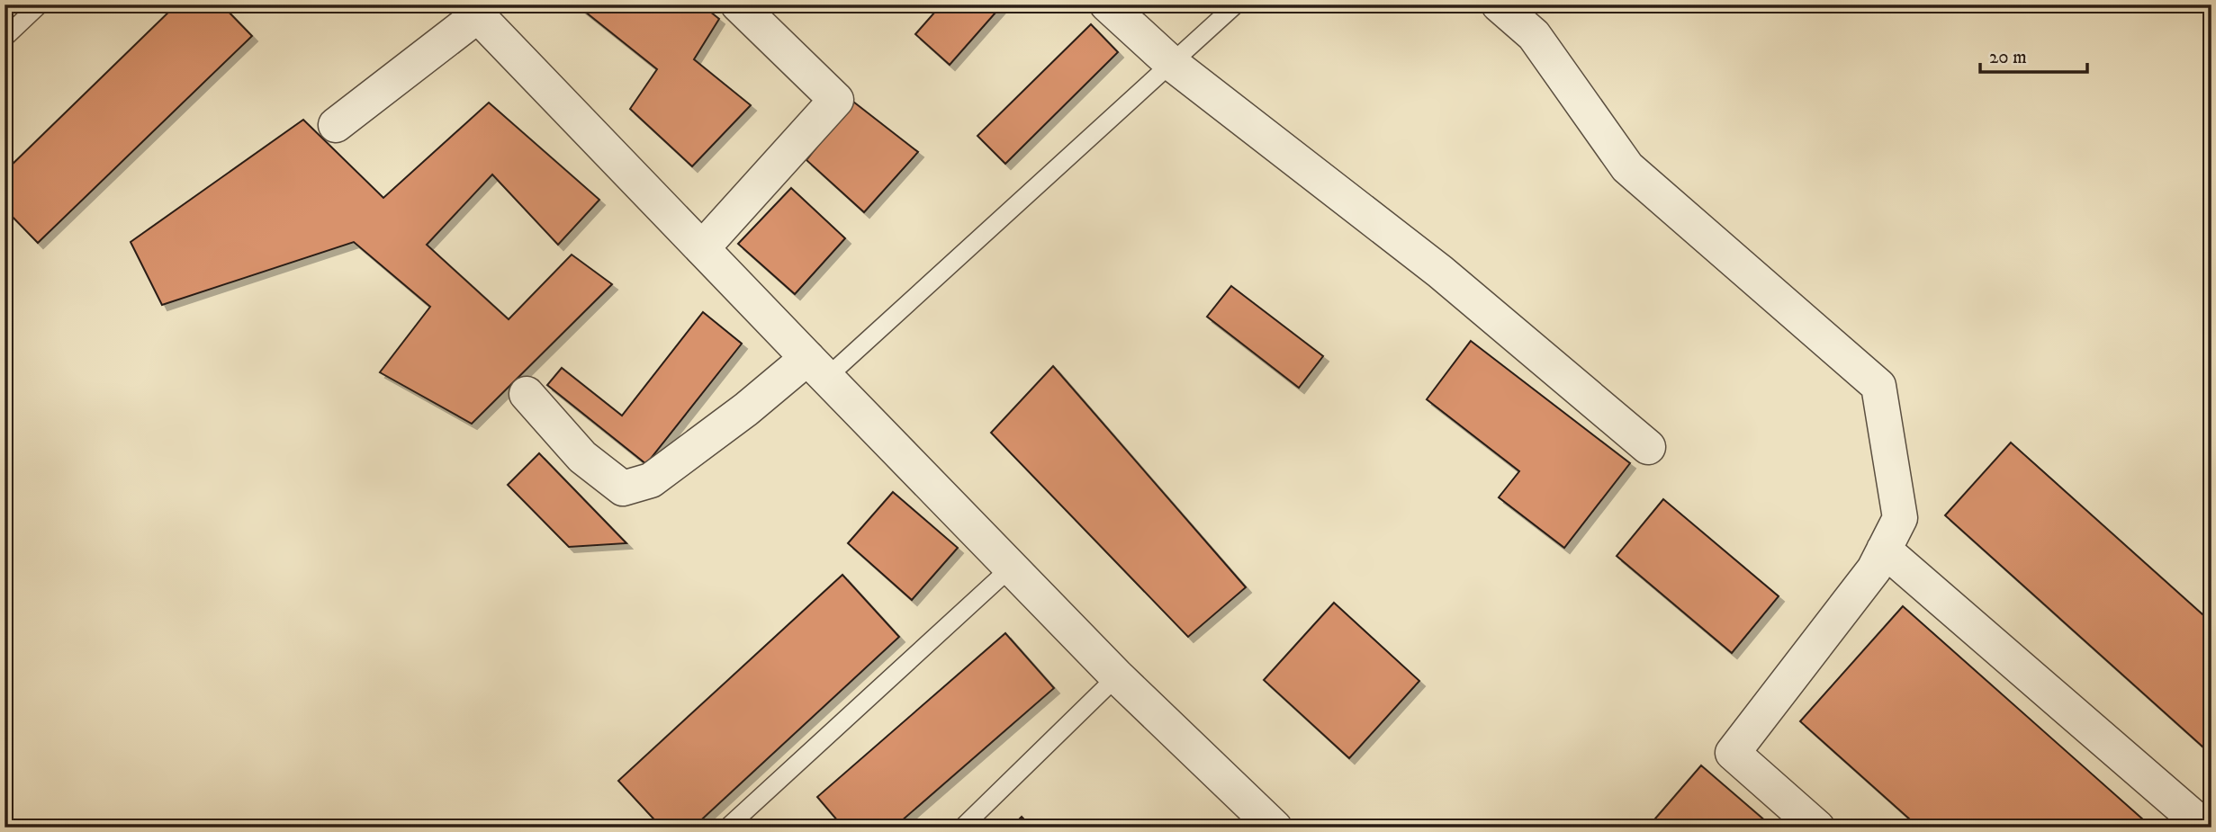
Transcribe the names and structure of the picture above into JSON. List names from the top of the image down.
{
  "scale_bar": "20 m"
}
